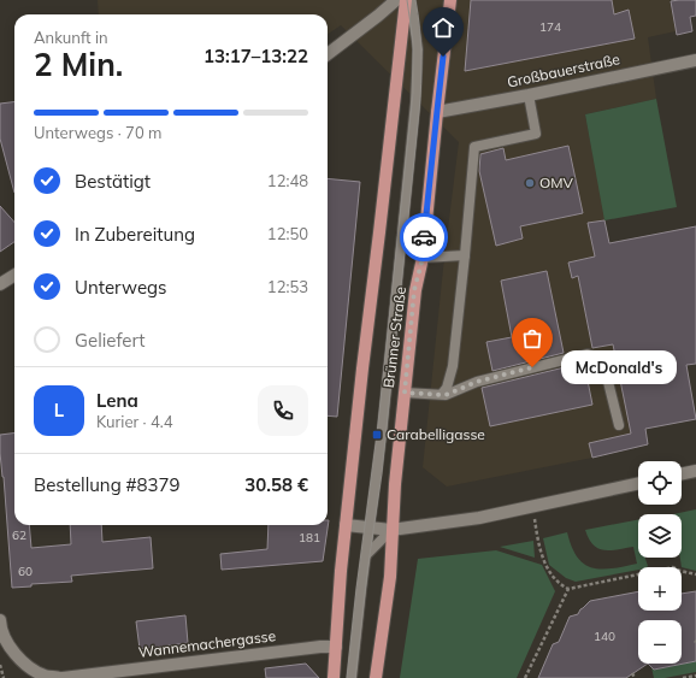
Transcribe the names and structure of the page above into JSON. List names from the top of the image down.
{
  "streets": {
    "main road": ["Brünner Straße"],
    "street": ["Großbauerstraße", "Wannemachergasse"]
  },
  "crossings": [
    ["Großbauerstraße", "Brünner Straße"],
    ["Brünner Straße", "Wannemachergasse"]
  ],
  "places": {
    "other": ["OMV", "McDonald's"],
    "transit": ["Carabelligasse"]
  },
  "house_numbers": [
    "174",
    "62",
    "181",
    "60",
    "140"
  ],
  "page": {
    "heading": ["2 Min.", "Ankunft in", "13:17–13:22"],
    "panel": [
      "Lena",
      "Kurier · 4.4",
      "Bestellung #8379",
      "30.58 €"
    ],
    "bar": "Unterwegs · 70 m",
    "list": [
      ["Bestätigt", "12:48"],
      ["In Zubereitung", "12:50"],
      ["Unterwegs", "12:53"],
      "Geliefert"
    ],
    "bubble": "McDonald's",
    "round": "L",
    "map_buttons": ["+", "−"]
  }
}
